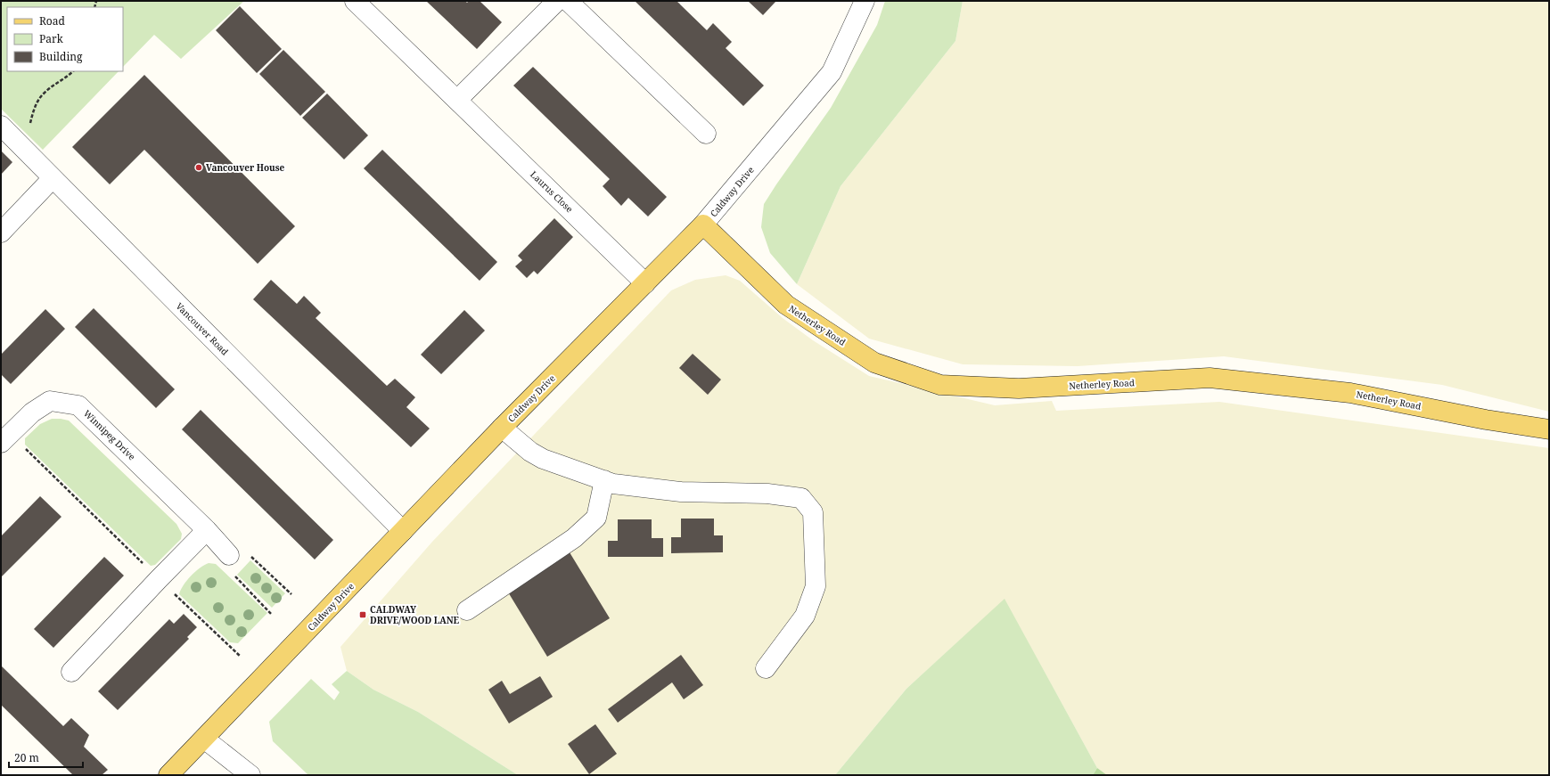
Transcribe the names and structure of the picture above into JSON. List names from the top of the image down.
{
  "streets": {
    "main road": ["Caldway Drive", "Netherley Road"],
    "street": ["Laurus Close", "Vancouver Road", "Winnipeg Drive"]
  },
  "crossings": [
    ["Laurus Close", "Caldway Drive"],
    ["Caldway Drive", "Netherley Road"],
    ["Caldway Drive", "Vancouver Road"]
  ],
  "places": {
    "other": ["Vancouver House"],
    "transit": ["CALDWAY DRIVE/WOOD LANE"]
  },
  "legend": ["Road", "Park", "Building"],
  "scale_bar": "20 m"
}
